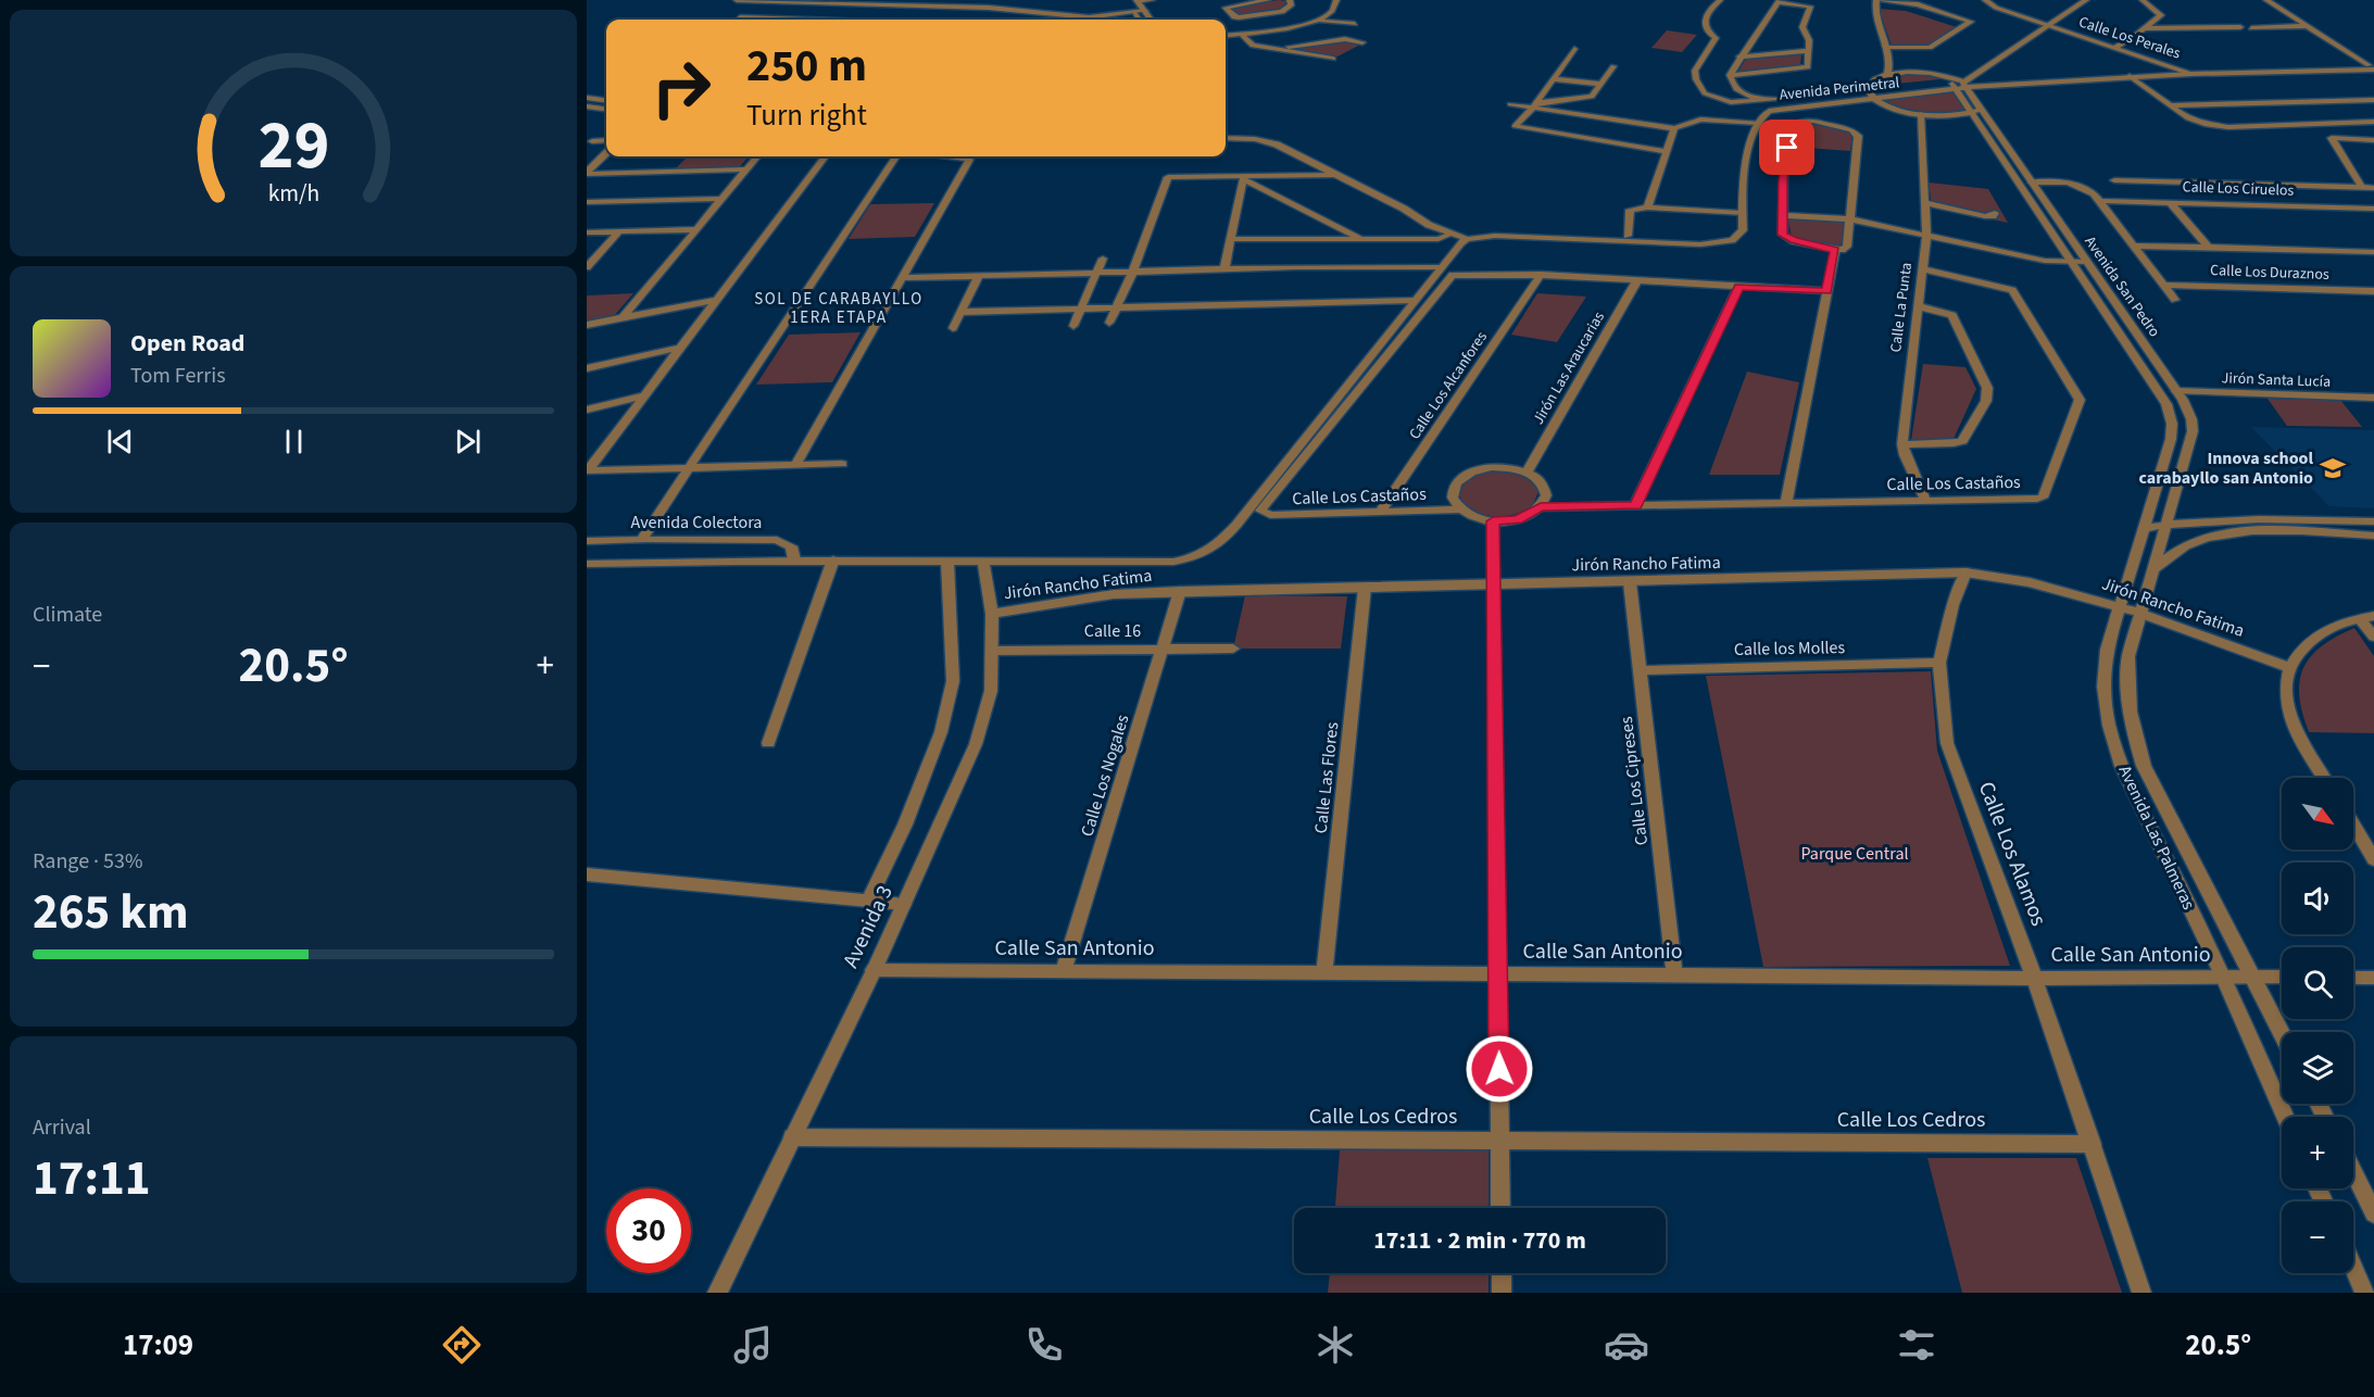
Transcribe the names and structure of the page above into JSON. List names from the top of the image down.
{
  "streets": {
    "street": [
      "Calle Los Perales",
      "Avenida Perimetral",
      "Calle Los Ciruelos",
      "Calle Los Duraznos",
      "Avenida San Pedro",
      "Calle La Punta",
      "Jirón Las Araucarias",
      "Jirón Santa Lucía",
      "Calle Los Alcanfores",
      "Calle Los Castaños",
      "Avenida Colectora",
      "Jirón Rancho Fatima",
      "Calle 16",
      "Calle los Molles",
      "Calle Los Nogales",
      "Calle Las Flores",
      "Calle Los Cipreses",
      "Avenida Las Palmeras",
      "Calle Los Alamos",
      "Avenida 3",
      "Calle San Antonio",
      "Calle Los Cedros"
    ]
  },
  "crossings": [
    ["Calle Los Perales", "Avenida Perimetral"],
    ["Avenida Perimetral", "Avenida San Pedro"],
    ["Avenida San Pedro", "Jirón Santa Lucía"],
    ["Avenida San Pedro", "Avenida Las Palmeras"],
    ["Calle La Punta", "Calle Los Castaños"],
    ["Jirón Las Araucarias", "Calle Los Castaños"],
    ["Calle Los Alcanfores", "Calle Los Castaños"],
    ["Jirón Rancho Fatima", "Calle Los Nogales"],
    ["Jirón Rancho Fatima", "Calle Las Flores"],
    ["Jirón Rancho Fatima", "Calle Los Cipreses"],
    ["Jirón Rancho Fatima", "Avenida Las Palmeras"],
    ["Jirón Rancho Fatima", "Calle Los Alamos"],
    ["Jirón Rancho Fatima", "Avenida 3"],
    ["Calle 16", "Calle Los Nogales"],
    ["Calle 16", "Avenida 3"],
    ["Calle los Molles", "Calle Los Cipreses"],
    ["Calle los Molles", "Calle Los Alamos"],
    ["Calle Los Nogales", "Calle San Antonio"],
    ["Calle Las Flores", "Calle San Antonio"],
    ["Calle Los Cipreses", "Calle San Antonio"],
    ["Avenida Las Palmeras", "Calle San Antonio"],
    ["Calle Los Alamos", "Calle San Antonio"],
    ["Calle Los Alamos", "Calle Los Cedros"],
    ["Avenida 3", "Calle San Antonio"],
    ["Avenida 3", "Calle Los Cedros"]
  ],
  "districts": ["SOL DE CARABAYLLO 1ERA ETAPA"],
  "parks": ["Parque Central"],
  "places": {
    "school or university": ["Innova school carabayllo san Antonio"]
  },
  "north": "bottom right",
  "page": {
    "turn": ["250 m", "Turn right"],
    "song": ["Open Road", "Tom Ferris"],
    "tile": [
      "Climate",
      ["Range · 53%", "265 km"],
      ["Arrival", "17:11"]
    ],
    "heat": ["−", "20.5°", "+"],
    "map_buttons": ["+", "−"],
    "limit": "30",
    "trip": "17:11 · 2 min · 770 m",
    "tabs": ["17:09", "20.5°"],
    "gauge": ["29", "km/h"]
  }
}
